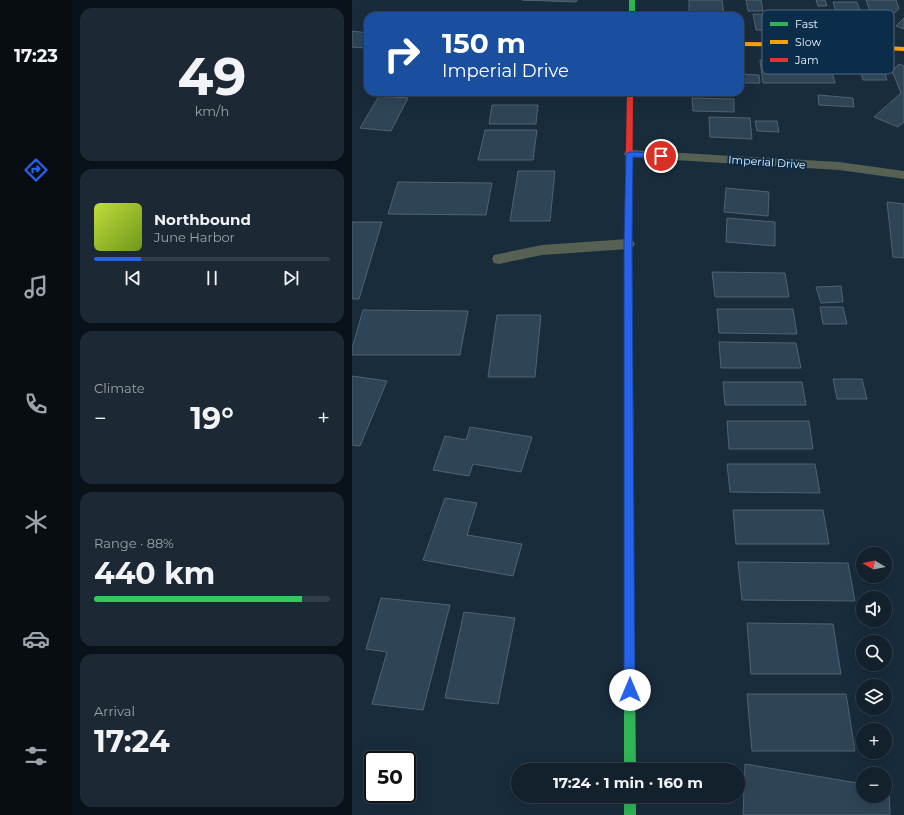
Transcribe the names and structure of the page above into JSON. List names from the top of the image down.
{
  "streets": {
    "lane": ["Imperial Drive"]
  },
  "legend": ["Fast", "Slow", "Jam"],
  "north": "left",
  "page": {
    "tabs": "17:23",
    "tile": [
      ["49", "km/h"],
      "Climate",
      ["Range · 88%", "440 km"],
      ["Arrival", "17:24"]
    ],
    "turn": ["150 m", "Imperial Drive"],
    "song": ["Northbound", "June Harbor"],
    "heat": ["−", "19°", "+"],
    "map_buttons": ["+", "−"],
    "limit": "50",
    "trip": "17:24 · 1 min · 160 m"
  }
}
